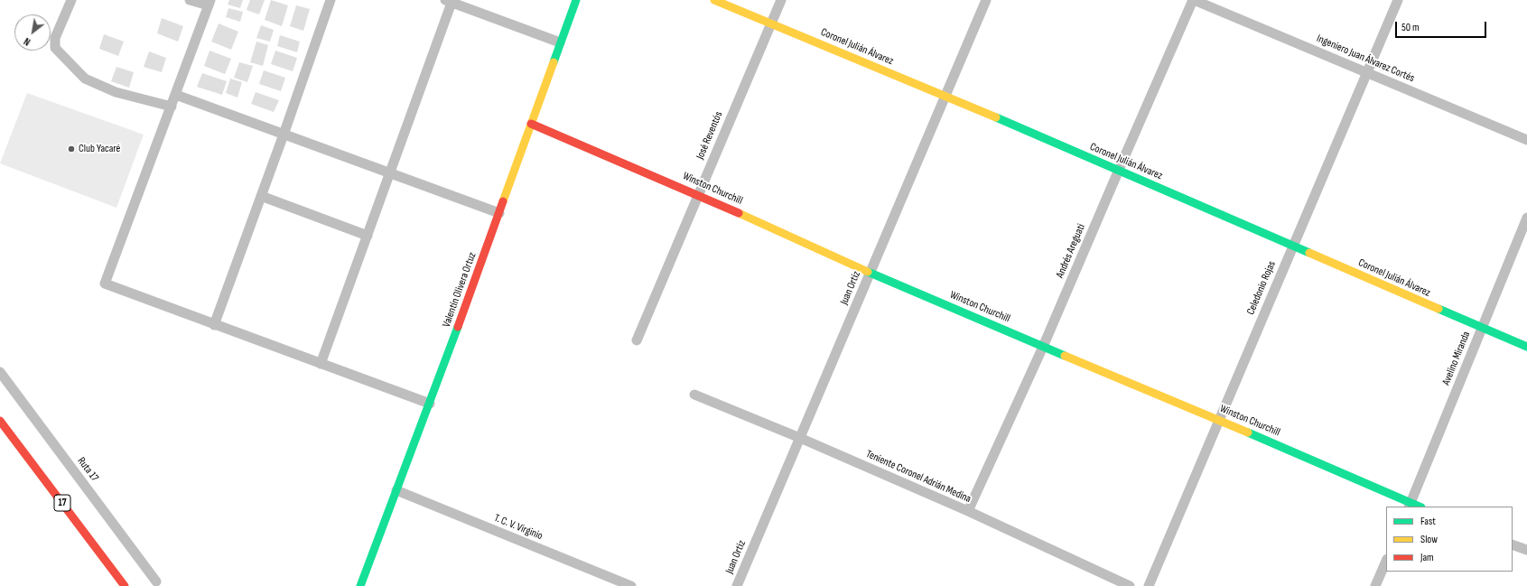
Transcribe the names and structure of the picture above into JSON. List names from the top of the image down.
{
  "streets": {
    "main road": [
      "Coronel Julián Álvarez",
      "Winston Churchill",
      "Valentín Olivera Ortuz",
      "17"
    ],
    "street": [
      "Ingeniero Juan Álvarez Cortés",
      "José Reventós",
      "Andrés Areguati",
      "Juan Ortiz",
      "Celedonio Rojas",
      "Avelino Miranda",
      "Ruta 17",
      "Teniente Coronel Adrián Medina",
      "T. C. V. Virginio"
    ]
  },
  "crossings": [
    ["Coronel Julián Álvarez", "José Reventós"],
    ["Coronel Julián Álvarez", "Andrés Areguati"],
    ["Coronel Julián Álvarez", "Juan Ortiz"],
    ["Coronel Julián Álvarez", "Celedonio Rojas"],
    ["Coronel Julián Álvarez", "Avelino Miranda"],
    ["Ingeniero Juan Álvarez Cortés", "Andrés Areguati"],
    ["Ingeniero Juan Álvarez Cortés", "Celedonio Rojas"],
    ["José Reventós", "Winston Churchill"],
    ["Winston Churchill", "Andrés Areguati"],
    ["Winston Churchill", "Juan Ortiz"],
    ["Winston Churchill", "Celedonio Rojas"],
    ["Winston Churchill", "Valentín Olivera Ortuz"],
    ["Winston Churchill", "Avelino Miranda"],
    ["Andrés Areguati", "Teniente Coronel Adrián Medina"],
    ["Juan Ortiz", "Teniente Coronel Adrián Medina"],
    ["Valentín Olivera Ortuz", "T. C. V. Virginio"]
  ],
  "places": ["Club Yacaré"],
  "legend": ["Fast", "Slow", "Jam"],
  "scale_bar": "50 m",
  "north": "bottom left"
}
